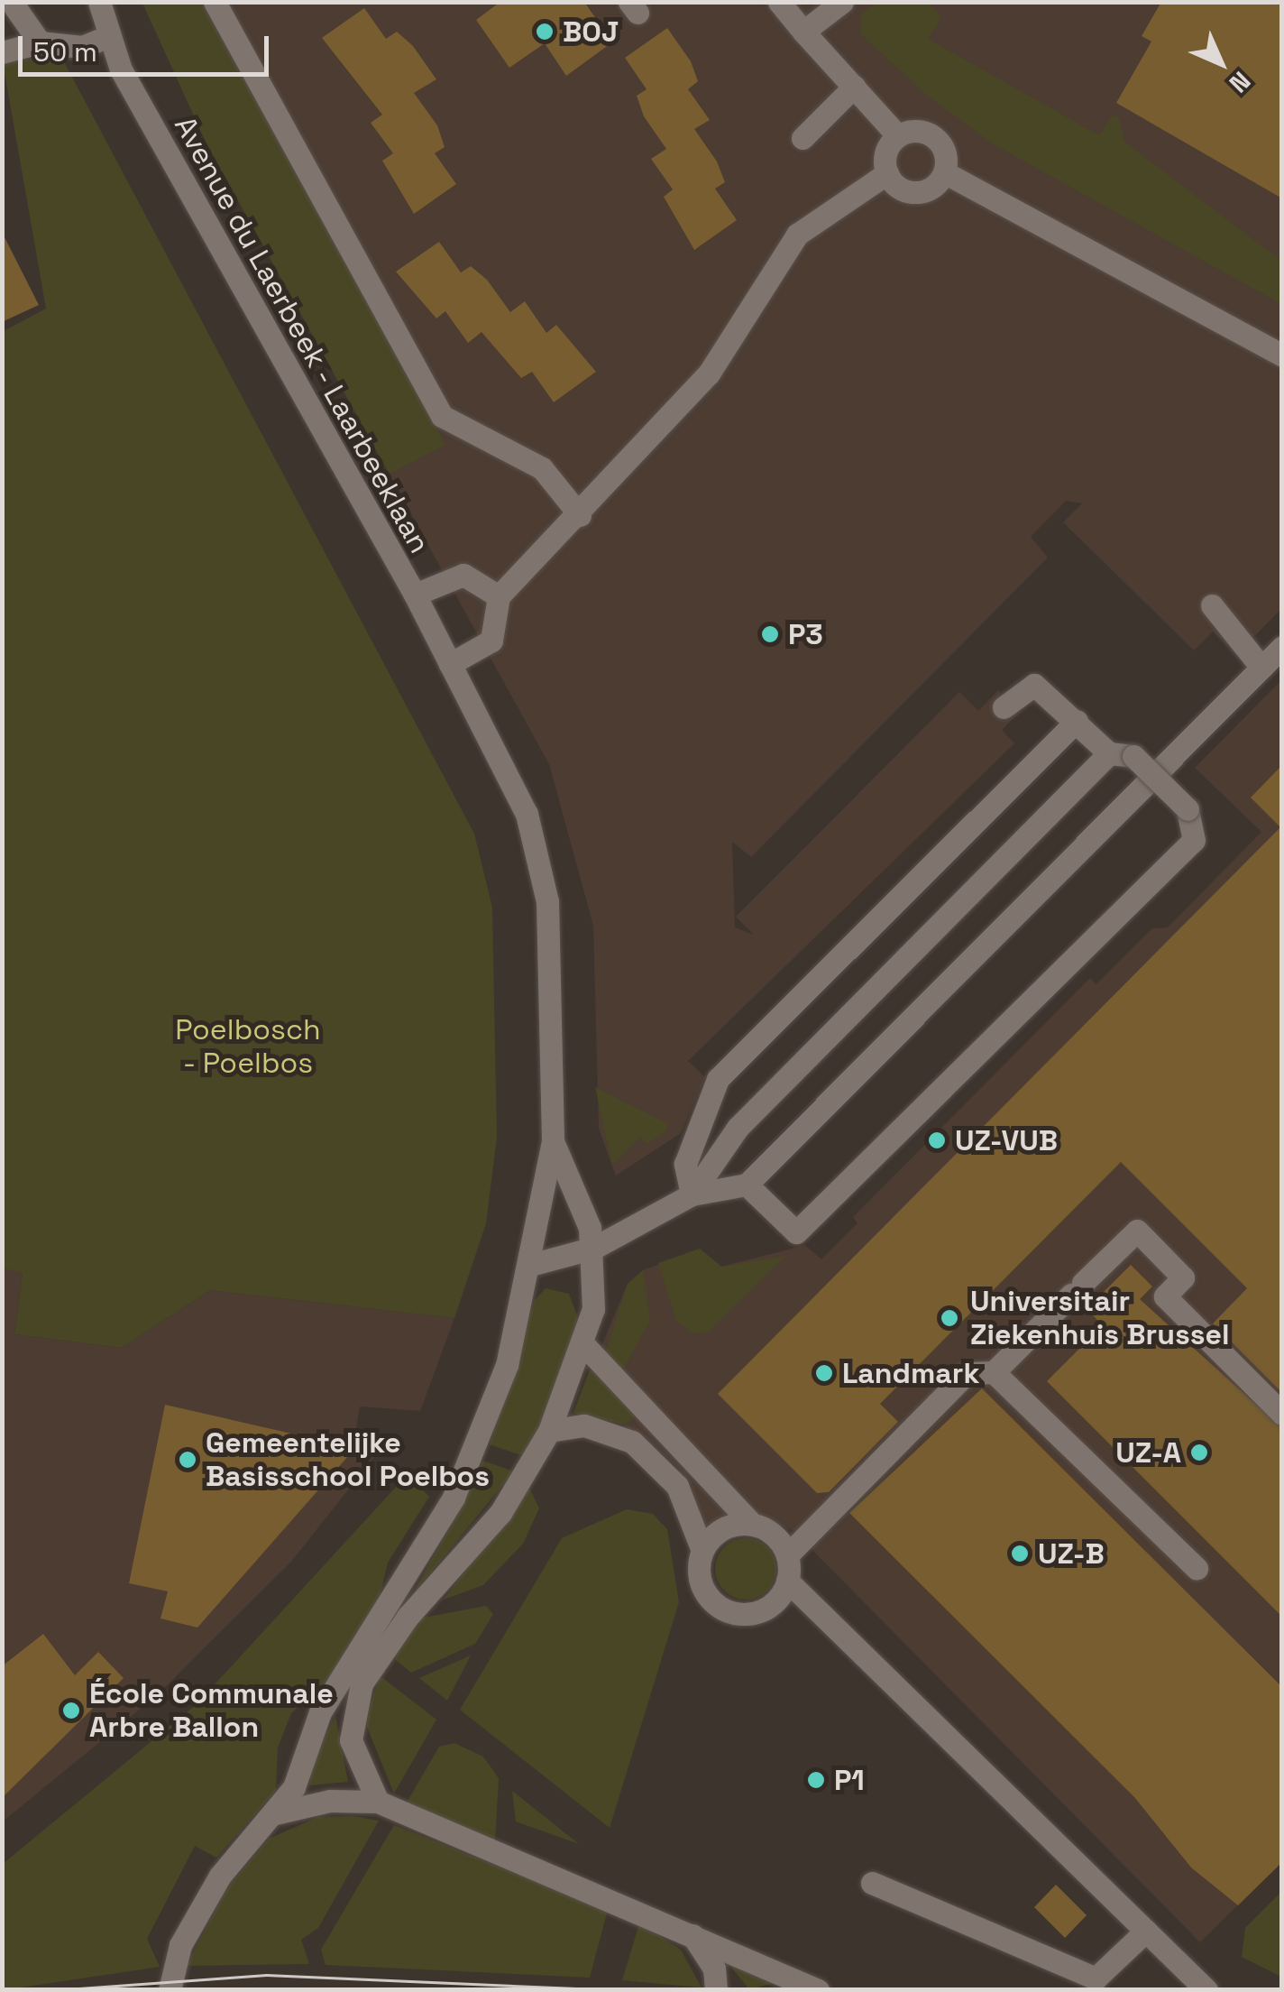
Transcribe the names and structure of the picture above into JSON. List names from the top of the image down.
{
  "streets": {
    "street": ["Avenue du Laerbeek - Laarbeeklaan"]
  },
  "parks": ["Poelbosch - Poelbos"],
  "places": [
    "BOJ",
    "P3",
    "UZ-VUB",
    "Universitair Ziekenhuis Brussel",
    "Landmark",
    "UZ-A",
    "Gemeentelijke Basisschool Poelbos",
    "UZ-B",
    "École Communale Arbre Ballon",
    "P1"
  ],
  "scale_bar": "50 m",
  "north": "bottom right"
}
